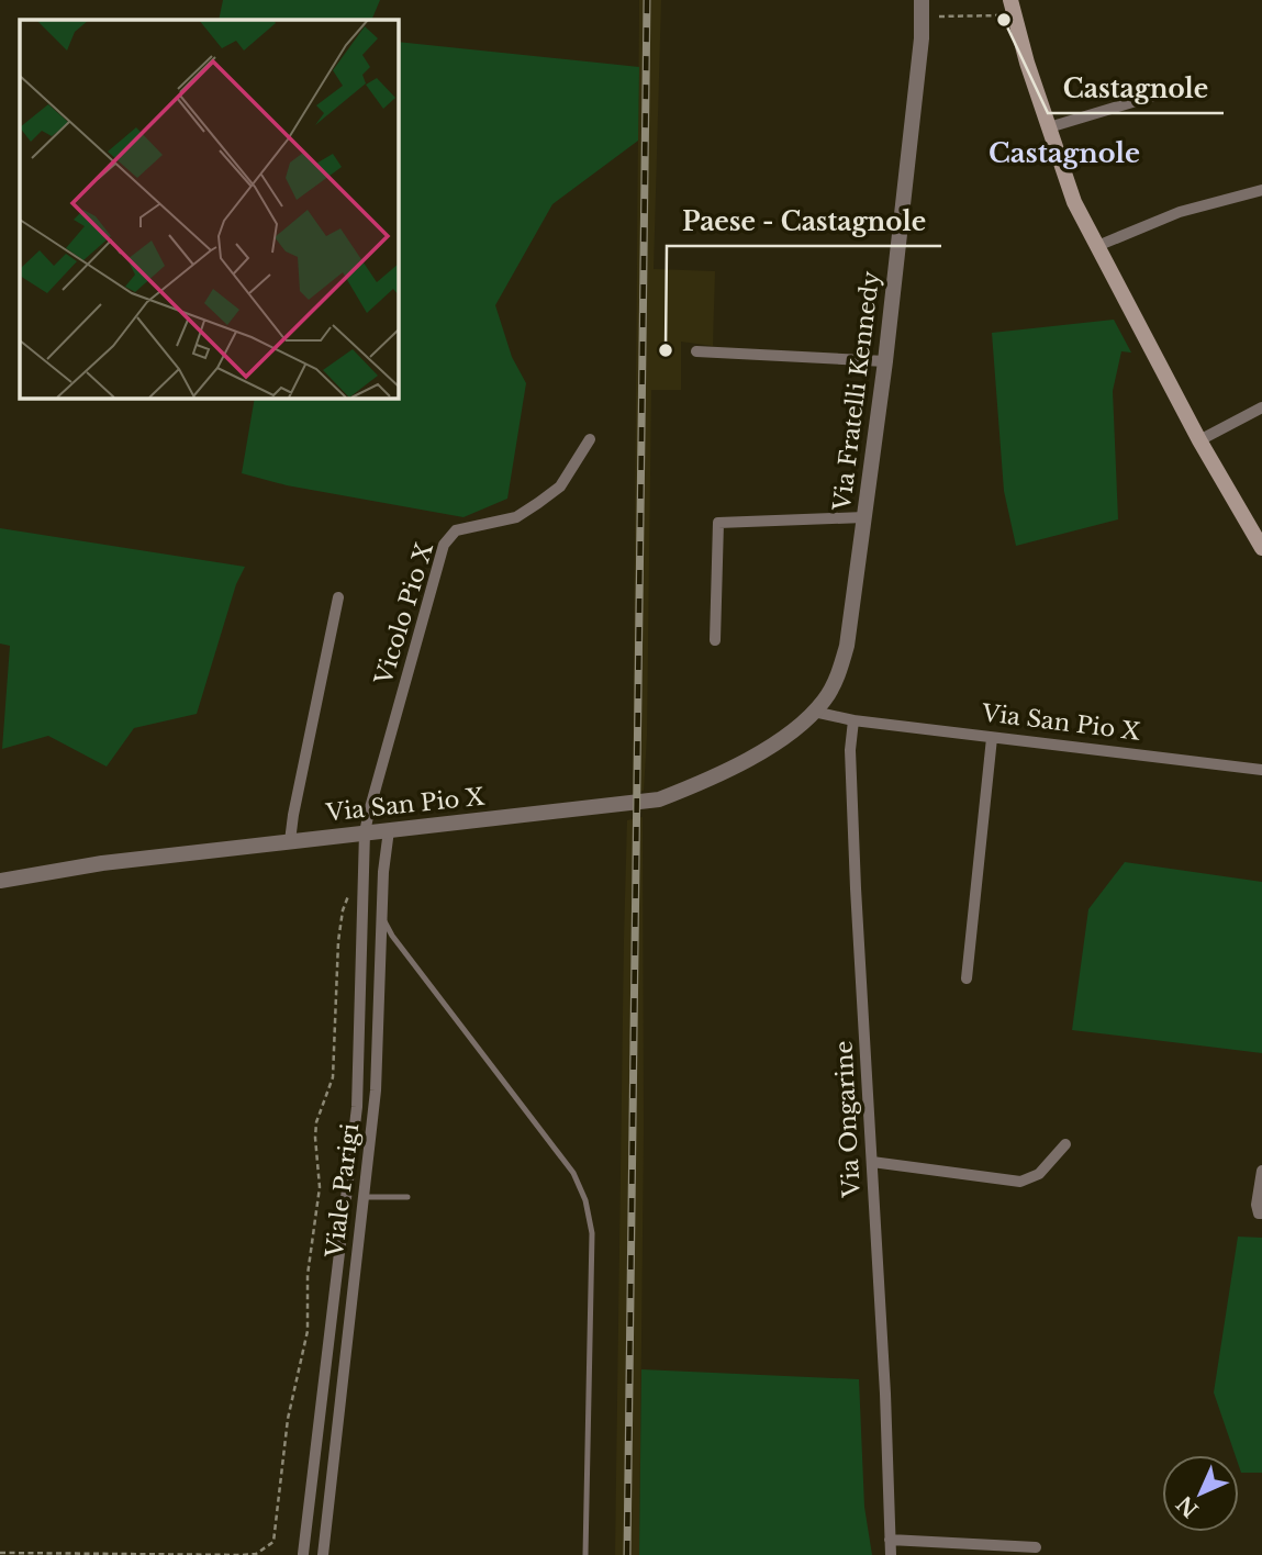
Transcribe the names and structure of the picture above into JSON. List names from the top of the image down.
{
  "streets": {
    "street": [
      "Via Fratelli Kennedy",
      "Vicolo Pio X",
      "Via San Pio X",
      "Via Ongarine",
      "Viale Parigi"
    ]
  },
  "crossings": [
    ["Via Fratelli Kennedy", "Via San Pio X"],
    ["Vicolo Pio X", "Via San Pio X"],
    ["Vicolo Pio X", "Viale Parigi"],
    ["Via San Pio X", "Via Ongarine"],
    ["Via San Pio X", "Viale Parigi"]
  ],
  "districts": ["Castagnole"],
  "places": ["Castagnole", "Paese - Castagnole"],
  "north": "bottom left"
}
